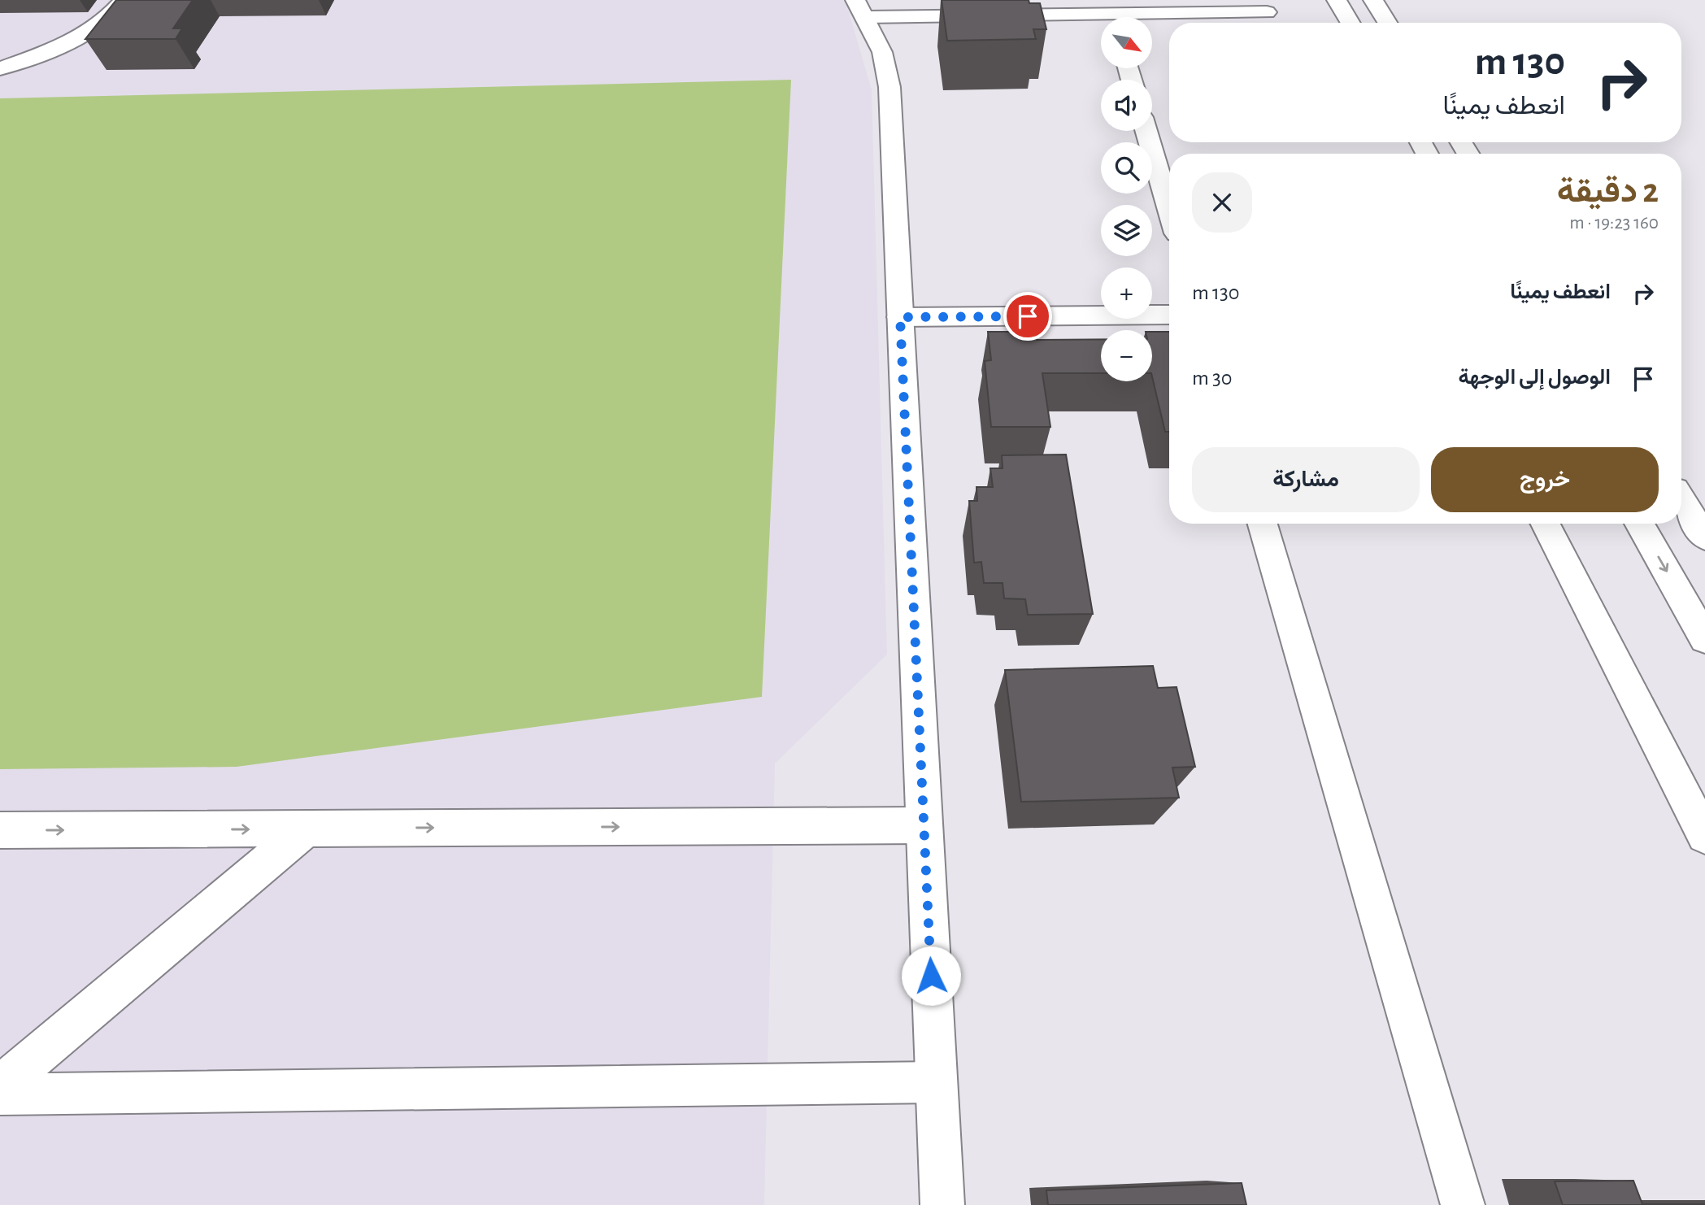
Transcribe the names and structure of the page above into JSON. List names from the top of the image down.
{
  "north": "bottom right",
  "page": {
    "map_buttons": ["+", "−"],
    "turn": ["130 m", "انعطف يمينًا"],
    "heading": ["2 دقيقة", "160 m · 19:23"],
    "list": [
      {
        "name": "انعطف يمينًا",
        "value": "130 m"
      },
      {
        "name": "الوصول إلى الوجهة",
        "value": "30 m"
      }
    ],
    "buttons": ["خروج", "مشاركة"]
  }
}
